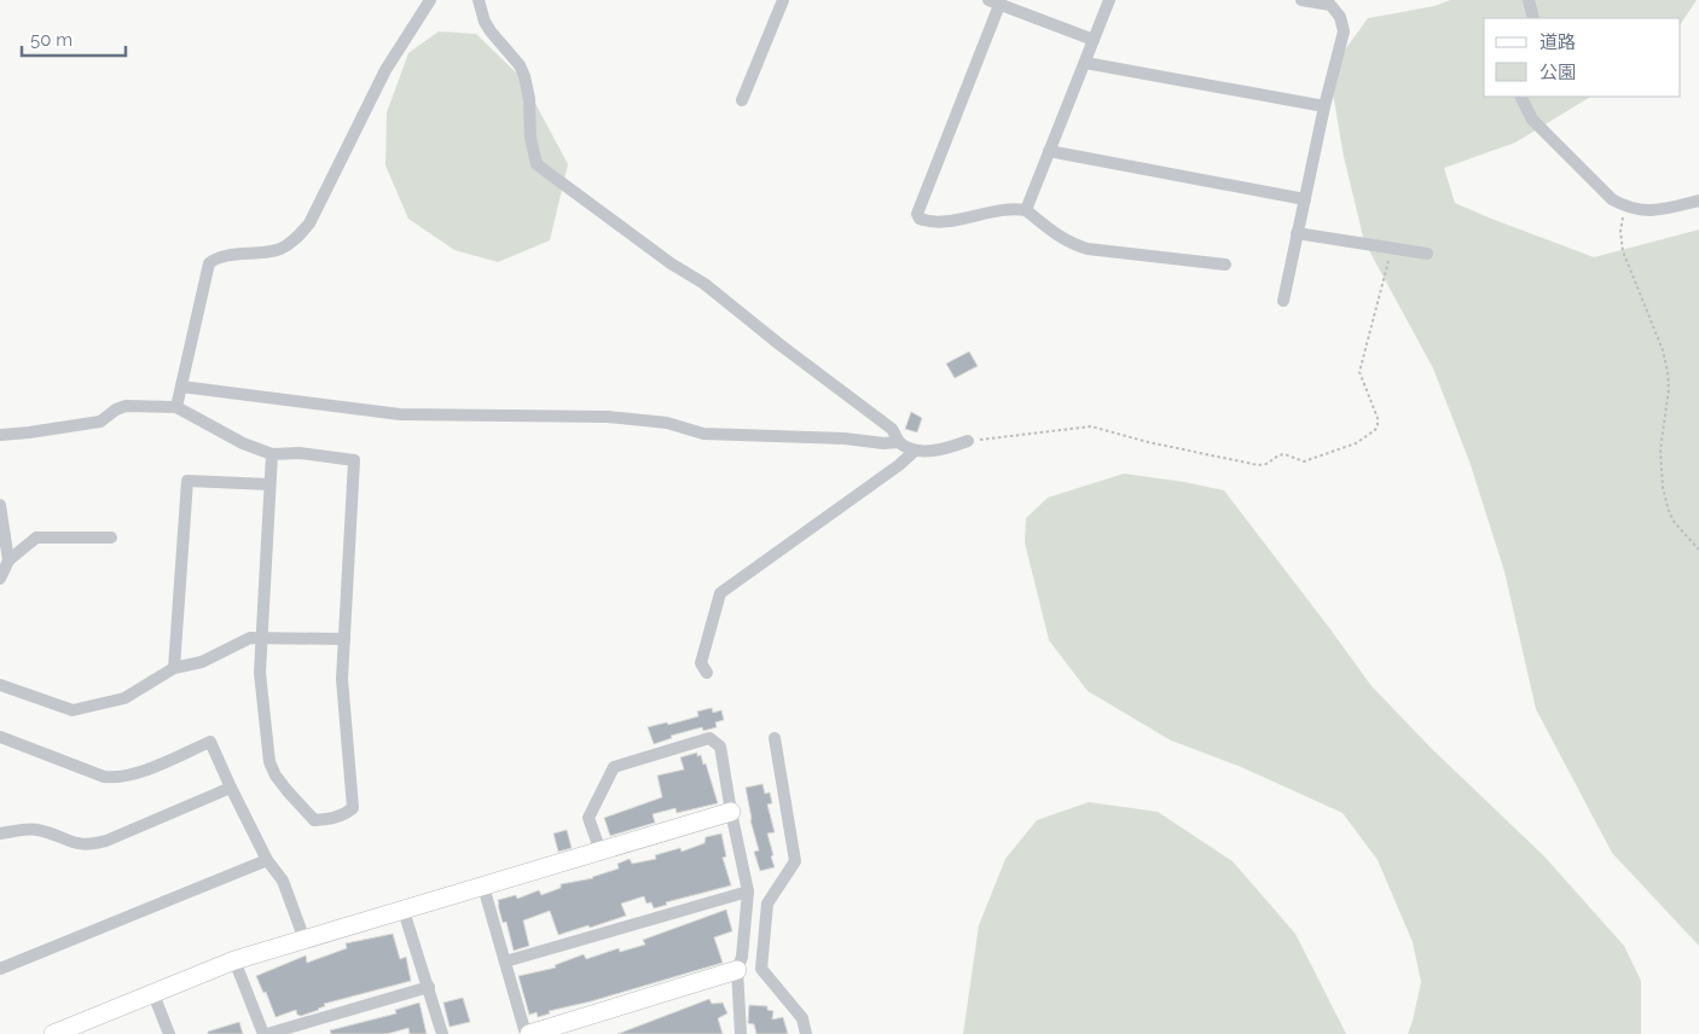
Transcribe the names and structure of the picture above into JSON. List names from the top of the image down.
{
  "legend": ["道路", "公園"],
  "scale_bar": "50 m"
}
